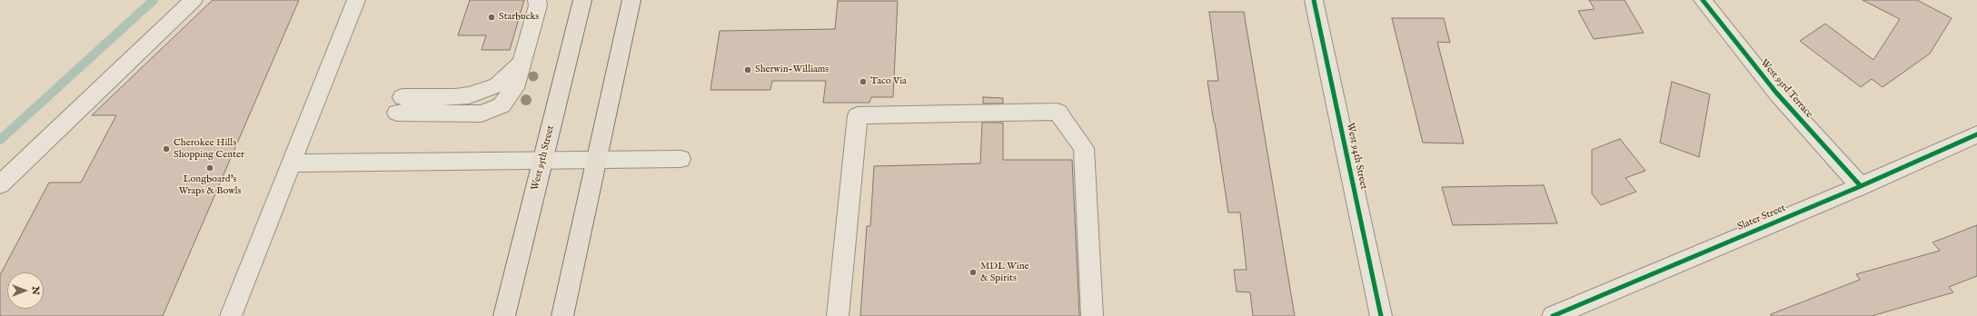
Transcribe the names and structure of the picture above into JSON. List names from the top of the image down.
{
  "streets": {
    "main road": ["West 95th Street"],
    "street": ["West 93rd Terrace", "West 94th Street", "Slater Street"]
  },
  "crossings": [
    ["West 93rd Terrace", "Slater Street"]
  ],
  "places": [
    "Starbucks",
    "Sherwin-Williams",
    "Taco Via",
    "Cherokee Hills Shopping Center",
    "Longboard's Wraps & Bowls",
    "MDL Wine & Spirits"
  ],
  "north": "right"
}
